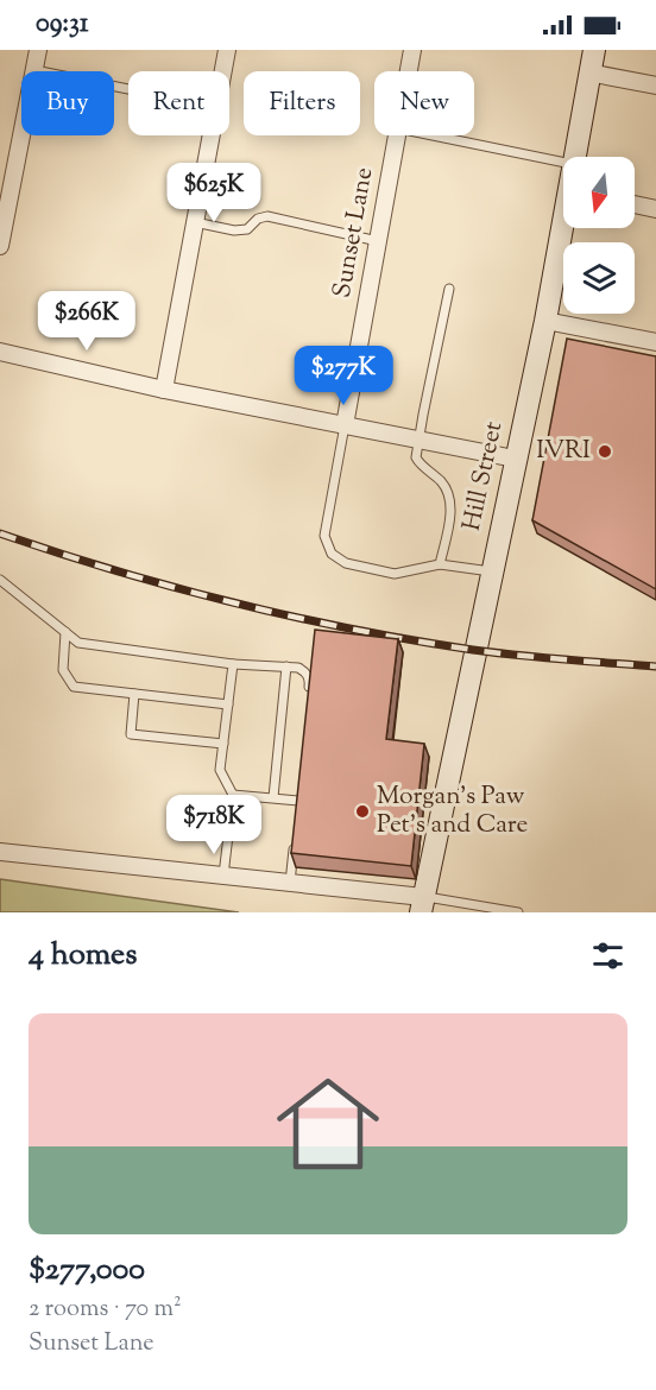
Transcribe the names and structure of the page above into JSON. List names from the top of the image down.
{
  "streets": {
    "main road": ["Hill Street"],
    "street": ["Sunset Lane"]
  },
  "places": ["IVRI", "Morgan's Paw Pet's and Care"],
  "north": "bottom",
  "page": {
    "status": "09:31",
    "chip": [
      "Buy",
      "Rent",
      "Filters",
      "New"
    ],
    "price": [
      "$625K",
      "$266K",
      "$277K",
      "$718K"
    ],
    "heading": "4 homes",
    "list": [
      {
        "name": "$277,000",
        "note": "2 rooms · 70 m² · Sunset Lane"
      }
    ]
  }
}
